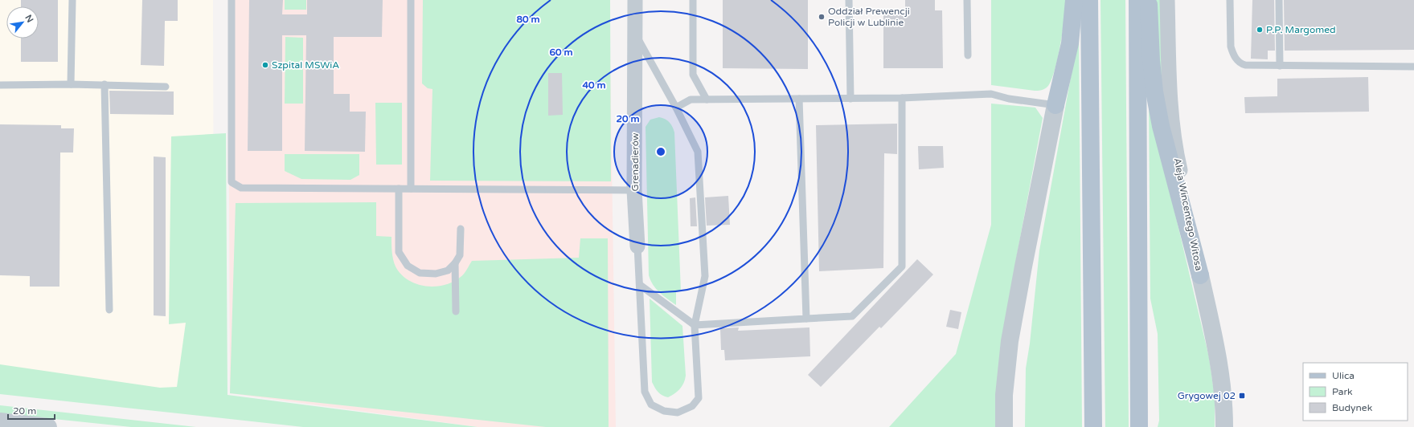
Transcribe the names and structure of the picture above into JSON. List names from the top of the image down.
{
  "streets": {
    "street": ["Grenadierów", "Aleja Wincentego Witosa"]
  },
  "places": {
    "other": ["Oddział Prewencji Policji w Lublinie", "P.P. Margomed", "Szpital MSWiA"],
    "transit": ["Grygowej 02"]
  },
  "legend": ["Ulica", "Park", "Budynek"],
  "scale_bar": "20 m",
  "north": "top right",
  "rings": [
    "80 m",
    "60 m",
    "40 m",
    "20 m"
  ]
}
